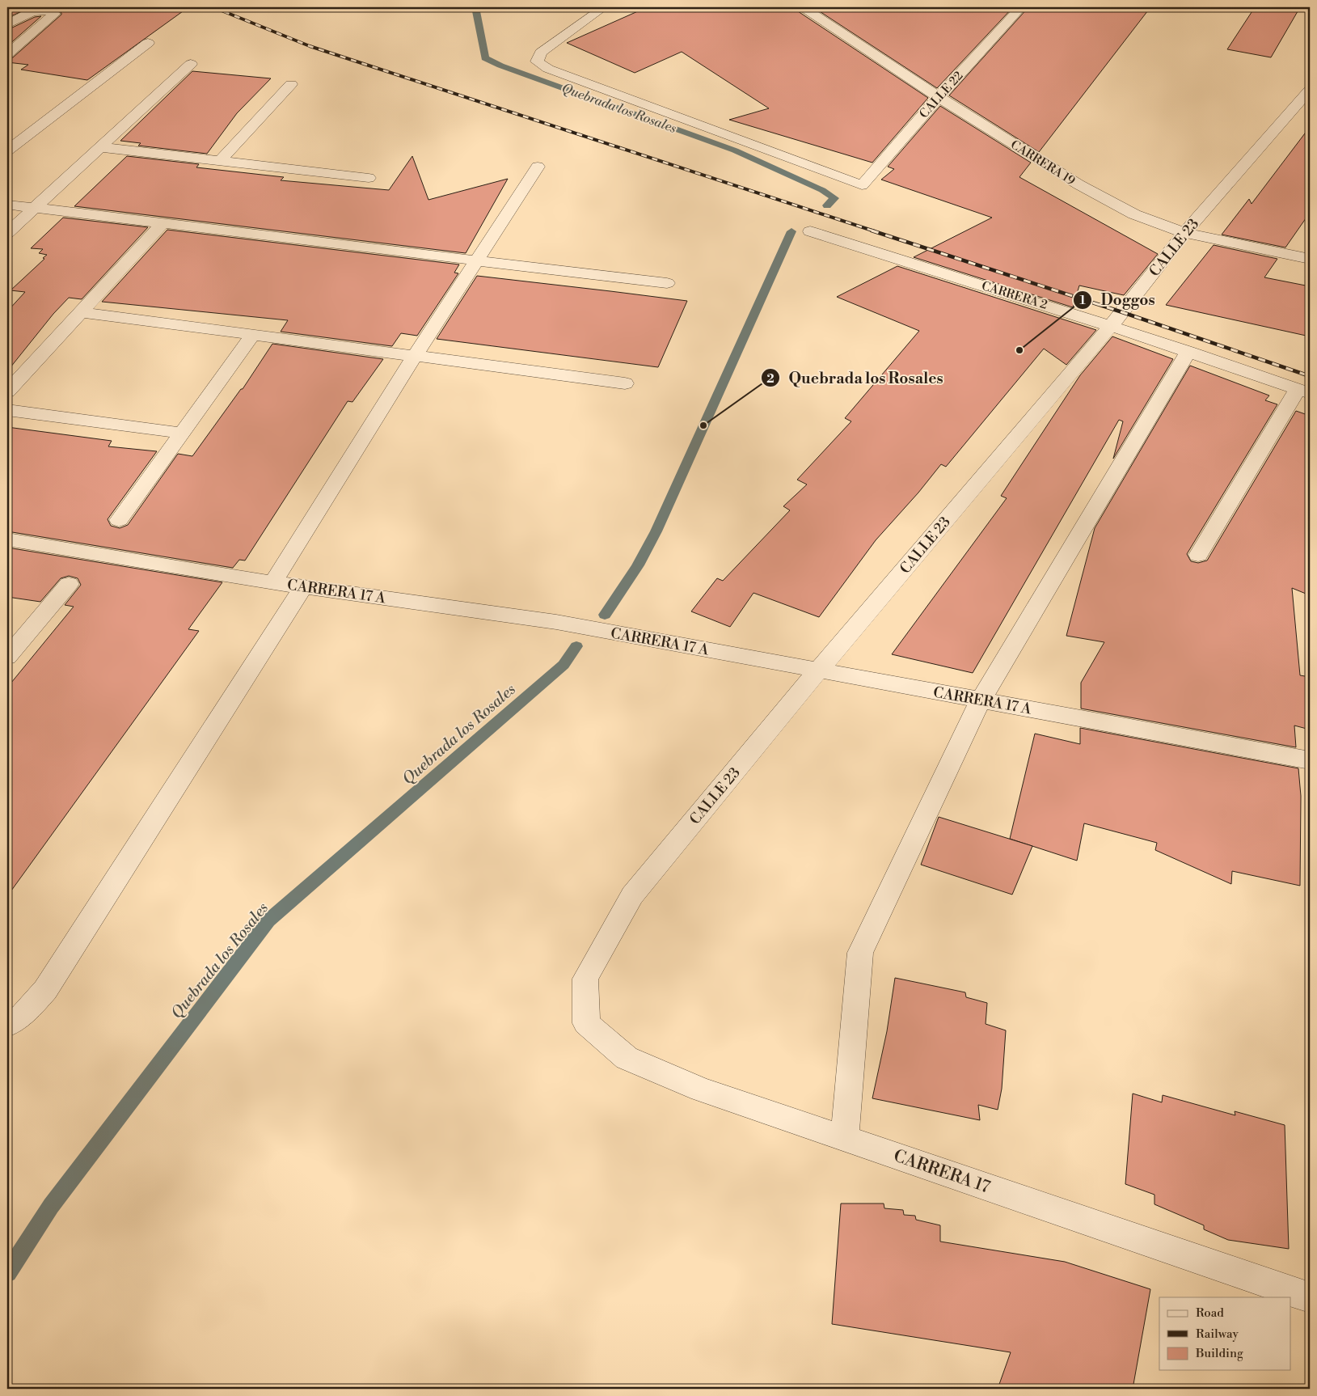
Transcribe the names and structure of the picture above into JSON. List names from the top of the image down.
{
  "streets": {
    "street": [
      "CALLE 22",
      "CARRERA 19",
      "CALLE 23",
      "CARRERA 2",
      "CARRERA 17 A",
      "CARRERA 17"
    ]
  },
  "crossings": [
    ["CALLE 22", "CARRERA 19"],
    ["CARRERA 19", "CALLE 23"],
    ["CALLE 23", "CARRERA 2"],
    ["CALLE 23", "CARRERA 17 A"],
    ["CALLE 23", "CARRERA 17"]
  ],
  "water": ["Quebrada los Rosales"],
  "places": ["Doggos", "Quebrada los Rosales"],
  "legend": ["Road", "Railway", "Building"]
}
